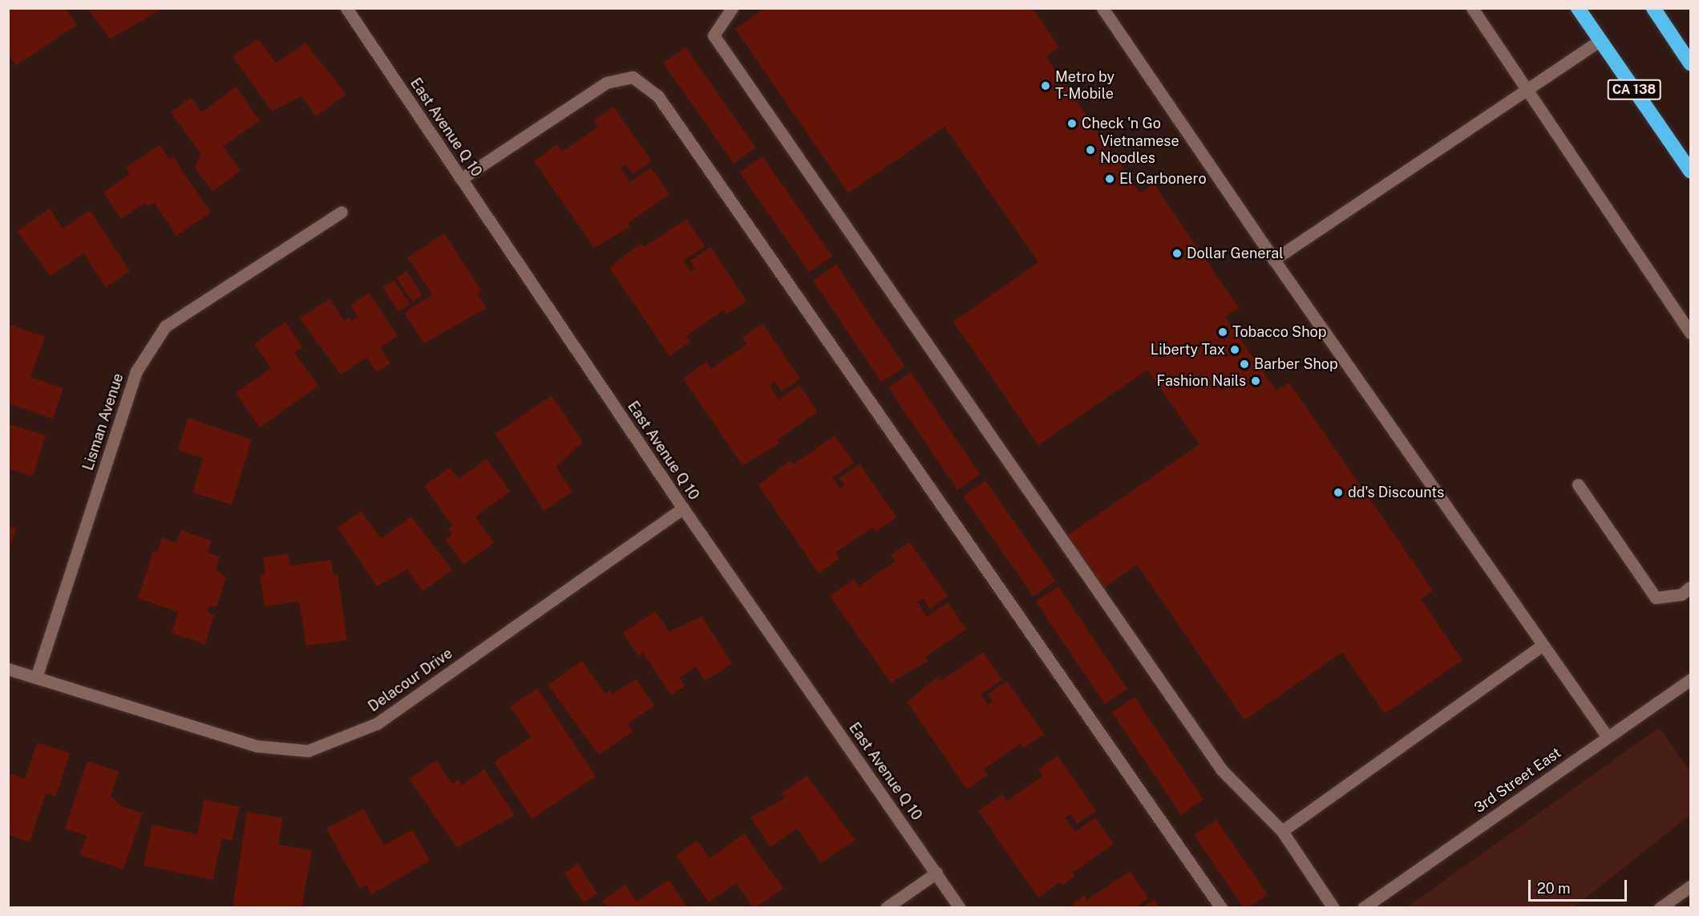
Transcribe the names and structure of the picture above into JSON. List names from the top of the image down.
{
  "streets": {
    "highway": ["CA 138"],
    "street": [
      "East Avenue Q 10",
      "Lisman Avenue",
      "Delacour Drive",
      "3rd Street East"
    ]
  },
  "crossings": [
    ["East Avenue Q 10", "Delacour Drive"],
    ["Lisman Avenue", "Delacour Drive"]
  ],
  "places": [
    "Metro by T-Mobile",
    "Check 'n Go",
    "Vietnamese Noodles",
    "El Carbonero",
    "Dollar General",
    "Tobacco Shop",
    "Liberty Tax",
    "Barber Shop",
    "Fashion Nails",
    "dd's Discounts"
  ],
  "scale_bar": "20 m"
}
